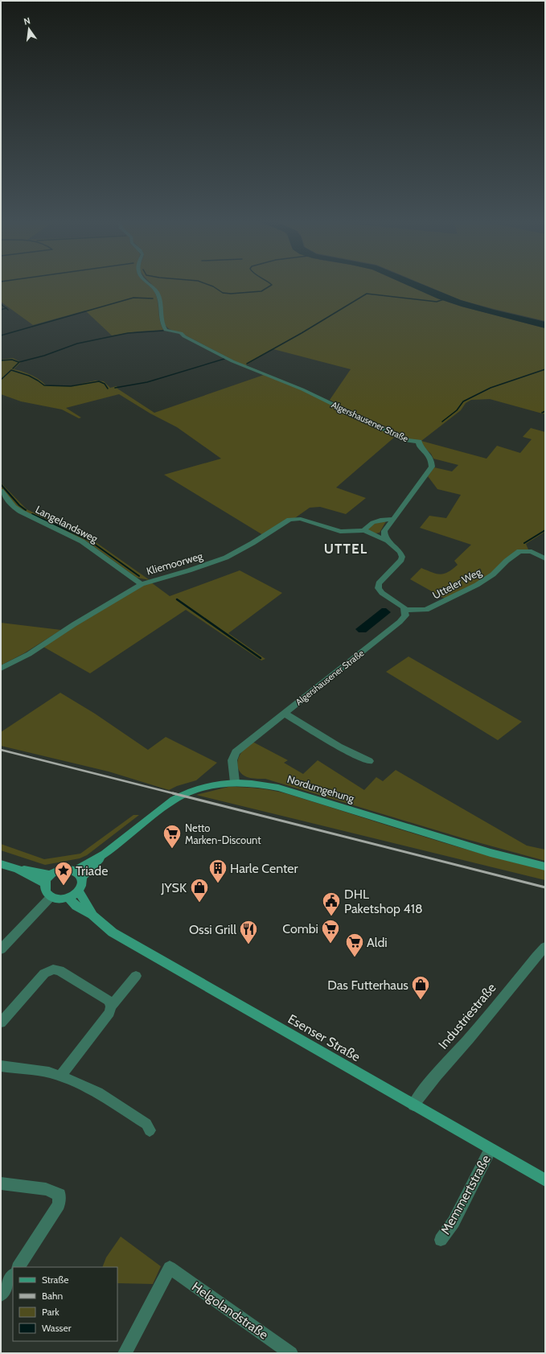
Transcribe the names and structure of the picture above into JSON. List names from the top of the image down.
{
  "streets": {
    "main road": ["Nordumgehung", "Esenser Straße"],
    "street": [
      "Algershausener Straße",
      "Langelandsweg",
      "Kliemoorweg",
      "Utteler Weg",
      "Industriestraße",
      "Memmertstraße",
      "Helgolandstraße"
    ]
  },
  "crossings": [
    ["Algershausener Straße", "Kliemoorweg"],
    ["Algershausener Straße", "Utteler Weg"],
    ["Algershausener Straße", "Nordumgehung"],
    ["Langelandsweg", "Kliemoorweg"],
    ["Nordumgehung", "Esenser Straße"],
    ["Industriestraße", "Esenser Straße"],
    ["Esenser Straße", "Memmertstraße"]
  ],
  "districts": ["UTTEL"],
  "places": {
    "supermarket": ["Netto Marken-Discount", "Combi", "Aldi"],
    "building": ["Harle Center"],
    "place": ["Triade"],
    "shop": ["JYSK", "Das Futterhaus"],
    "public building": ["DHL Paketshop 418"],
    "restaurant": ["Ossi Grill"]
  },
  "legend": [
    "Straße",
    "Bahn",
    "Park",
    "Wasser"
  ],
  "north": "top"
}
